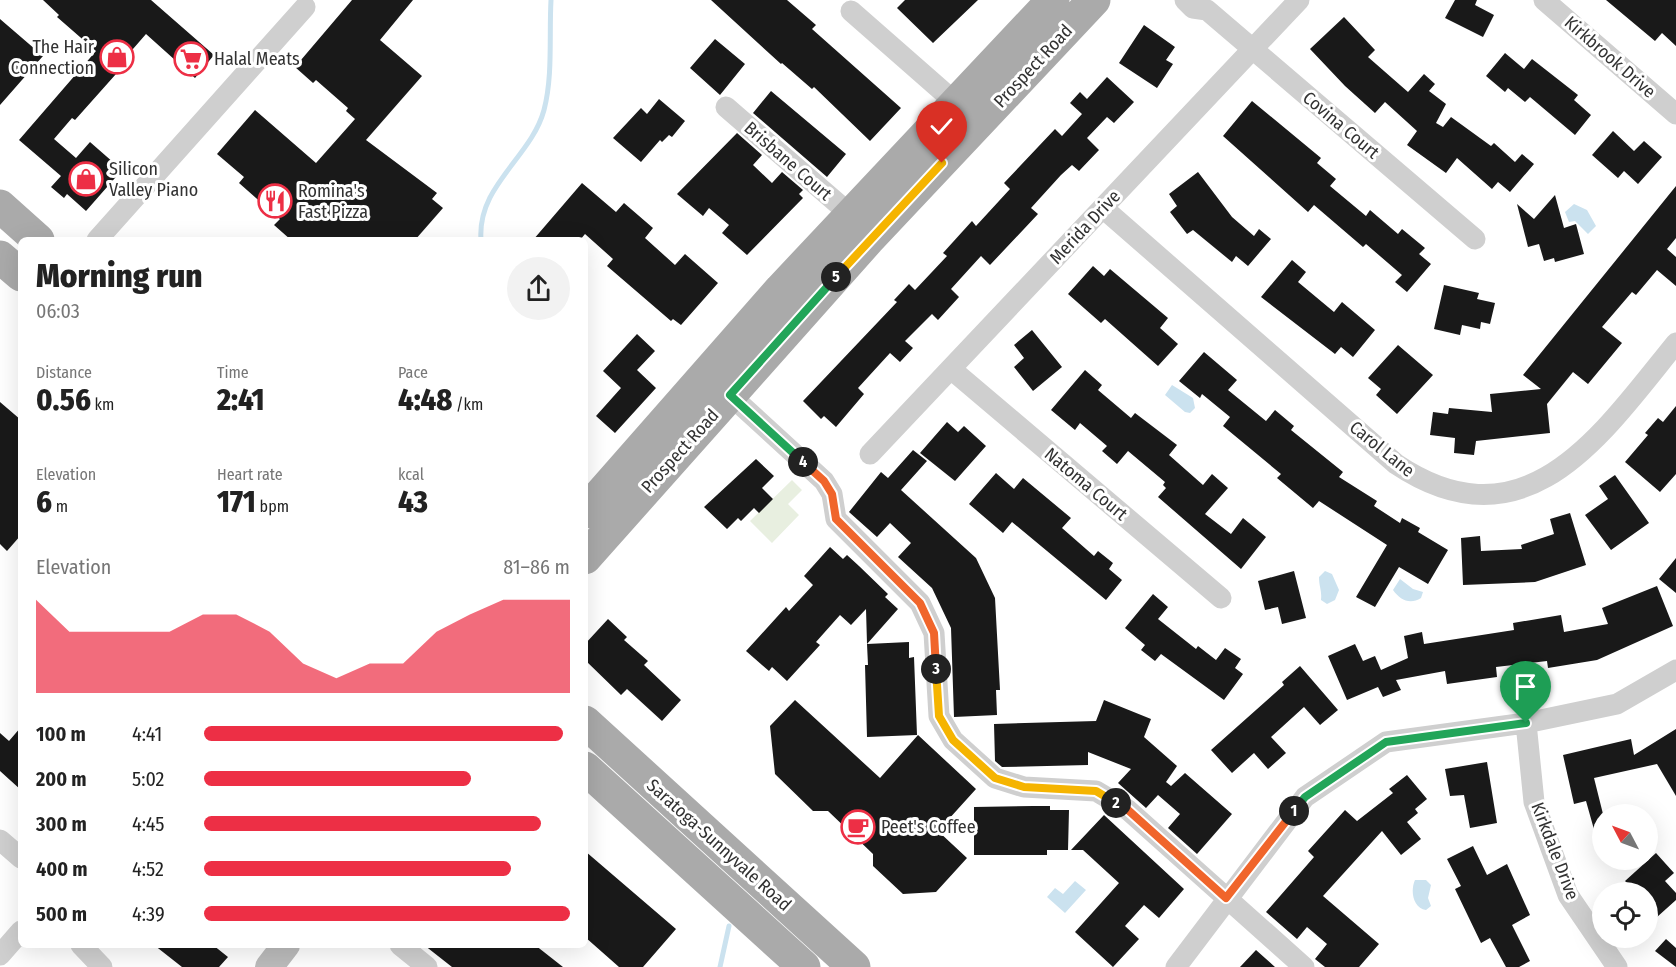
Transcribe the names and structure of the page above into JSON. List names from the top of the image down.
{
  "streets": {
    "main road": ["Prospect Road", "Saratoga-Sunnyvale Road"],
    "street": [
      "Kirkbrook Drive",
      "Covina Court",
      "Brisbane Court",
      "Merida Drive",
      "Carol Lane",
      "Natoma Court",
      "Kirkdale Drive"
    ]
  },
  "crossings": [
    ["Prospect Road", "Brisbane Court"],
    ["Covina Court", "Merida Drive"],
    ["Merida Drive", "Carol Lane"],
    ["Merida Drive", "Natoma Court"]
  ],
  "places": {
    "shop": ["The Hair Connection", "Silicon Valley Piano"],
    "supermarket": ["Halal Meats"],
    "restaurant": ["Romina's Fast Pizza"],
    "cafe": ["Peet's Coffee"]
  },
  "north": "top left",
  "page": {
    "heading": ["Morning run", "06:03"],
    "pins": [
      "5",
      "4",
      "3",
      "2",
      "1"
    ],
    "stats": [
      ["Distance", "0.56 km"],
      ["Time", "2:41"],
      ["Pace", "4:48 /km"],
      ["Elevation", "6 m"],
      ["Heart rate", "171 bpm"],
      ["kcal", "43"]
    ],
    "chart": ["Elevation", "81–86 m"],
    "list": [
      {
        "name": "100 m",
        "note": "4:41"
      },
      {
        "name": "200 m",
        "note": "5:02"
      },
      {
        "name": "300 m",
        "note": "4:45"
      },
      {
        "name": "400 m",
        "note": "4:52"
      },
      {
        "name": "500 m",
        "note": "4:39"
      }
    ]
  }
}
